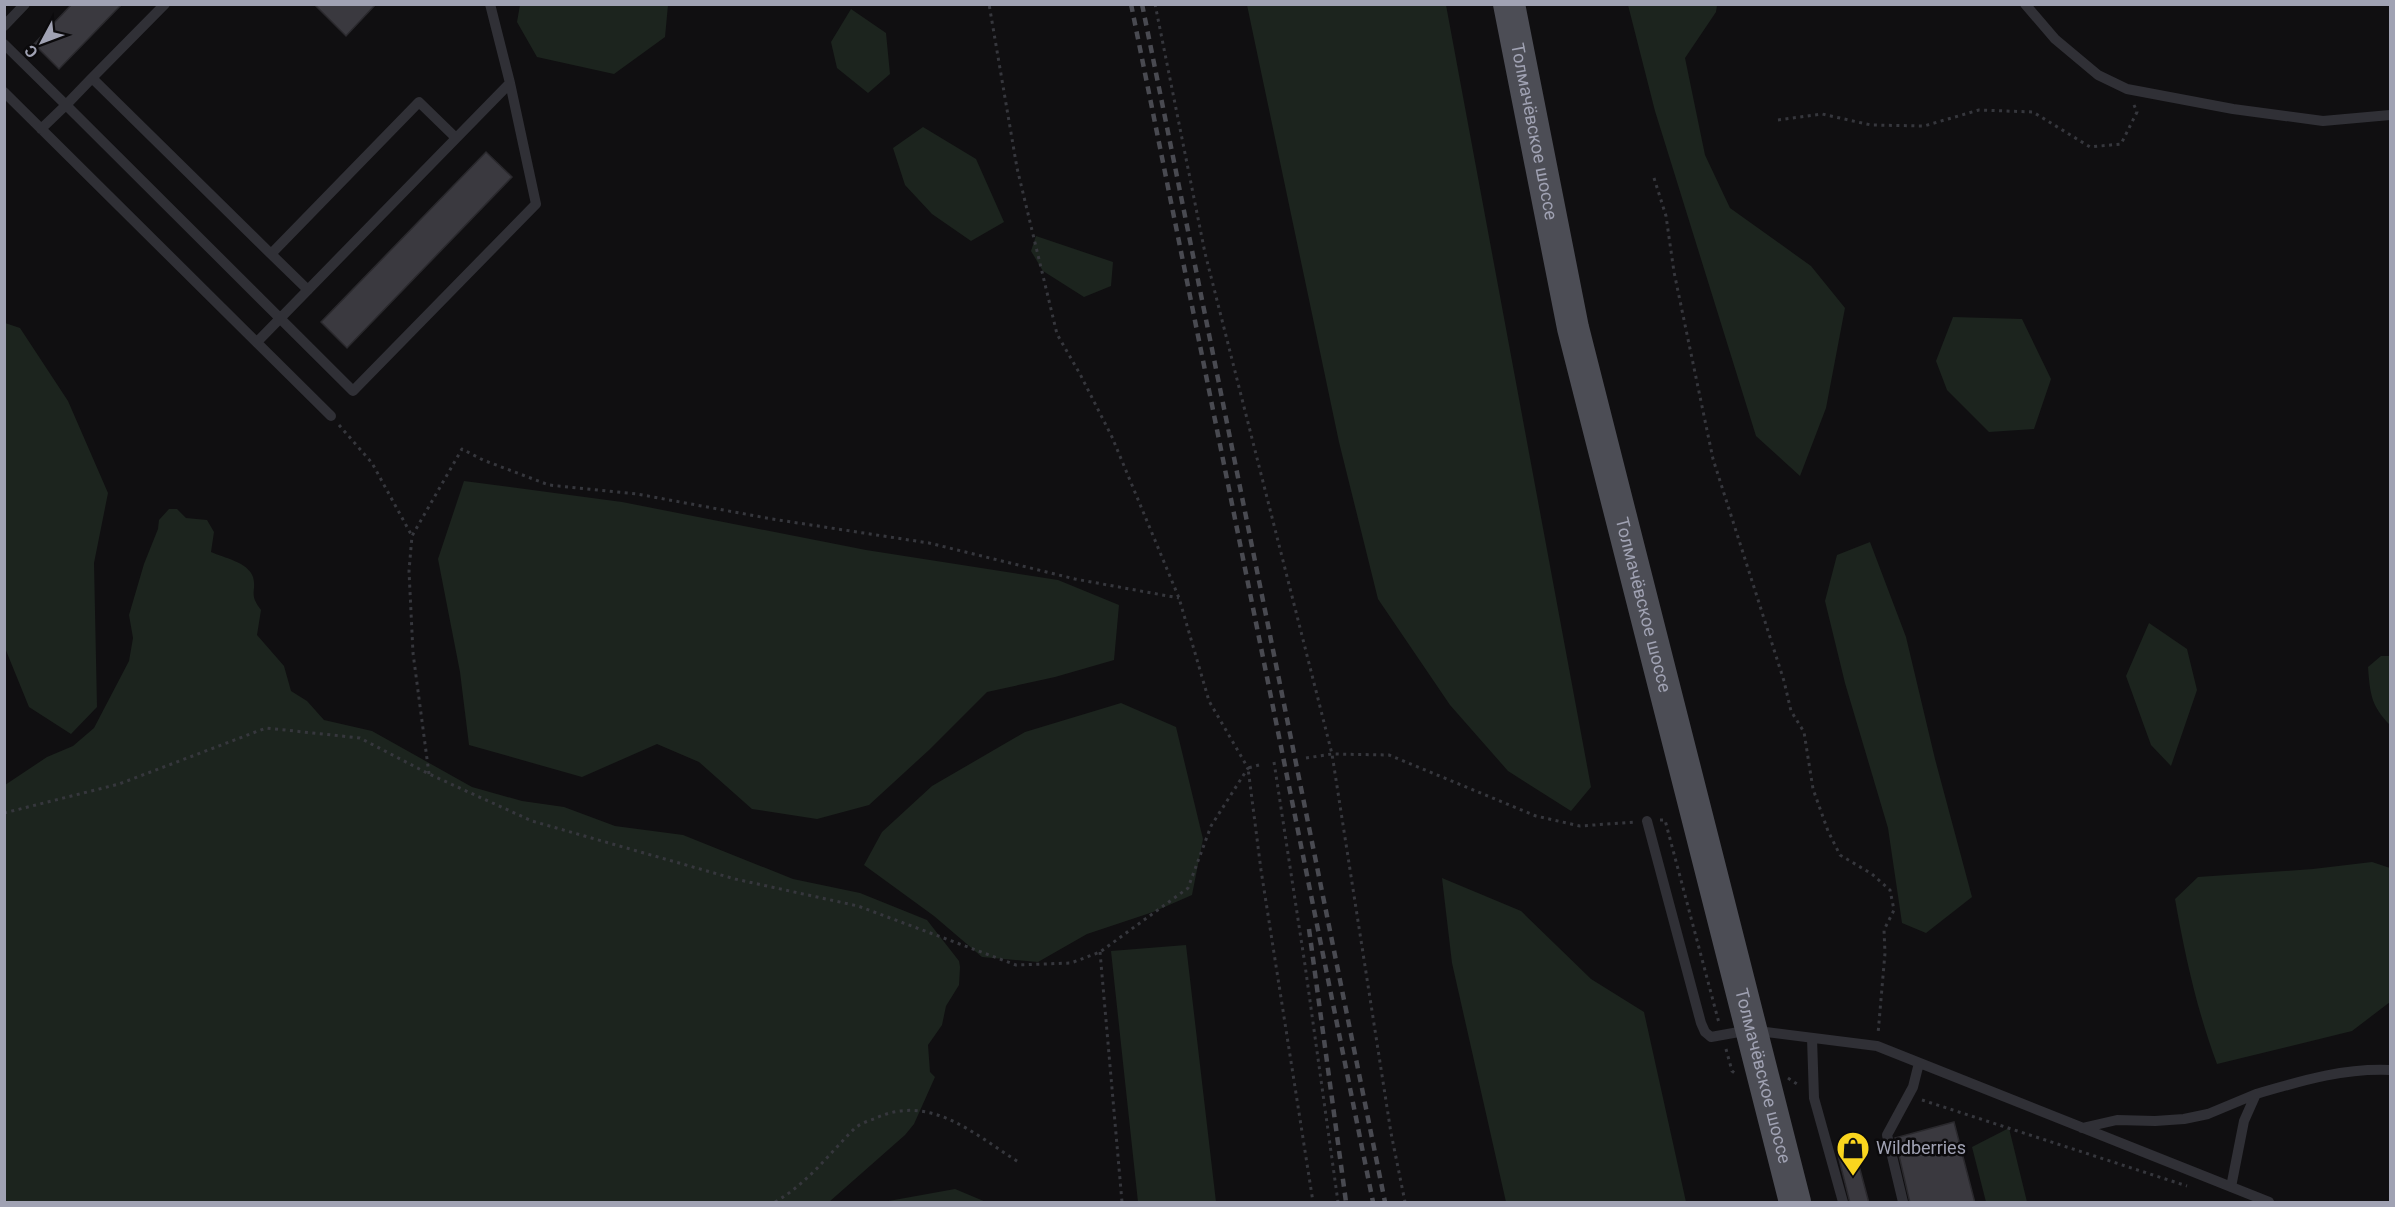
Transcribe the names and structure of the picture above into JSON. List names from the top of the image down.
{
  "streets": {
    "main road": ["Толмачёвское шоссе"]
  },
  "places": {
    "shop": ["Wildberries"]
  },
  "north": "bottom left"
}
